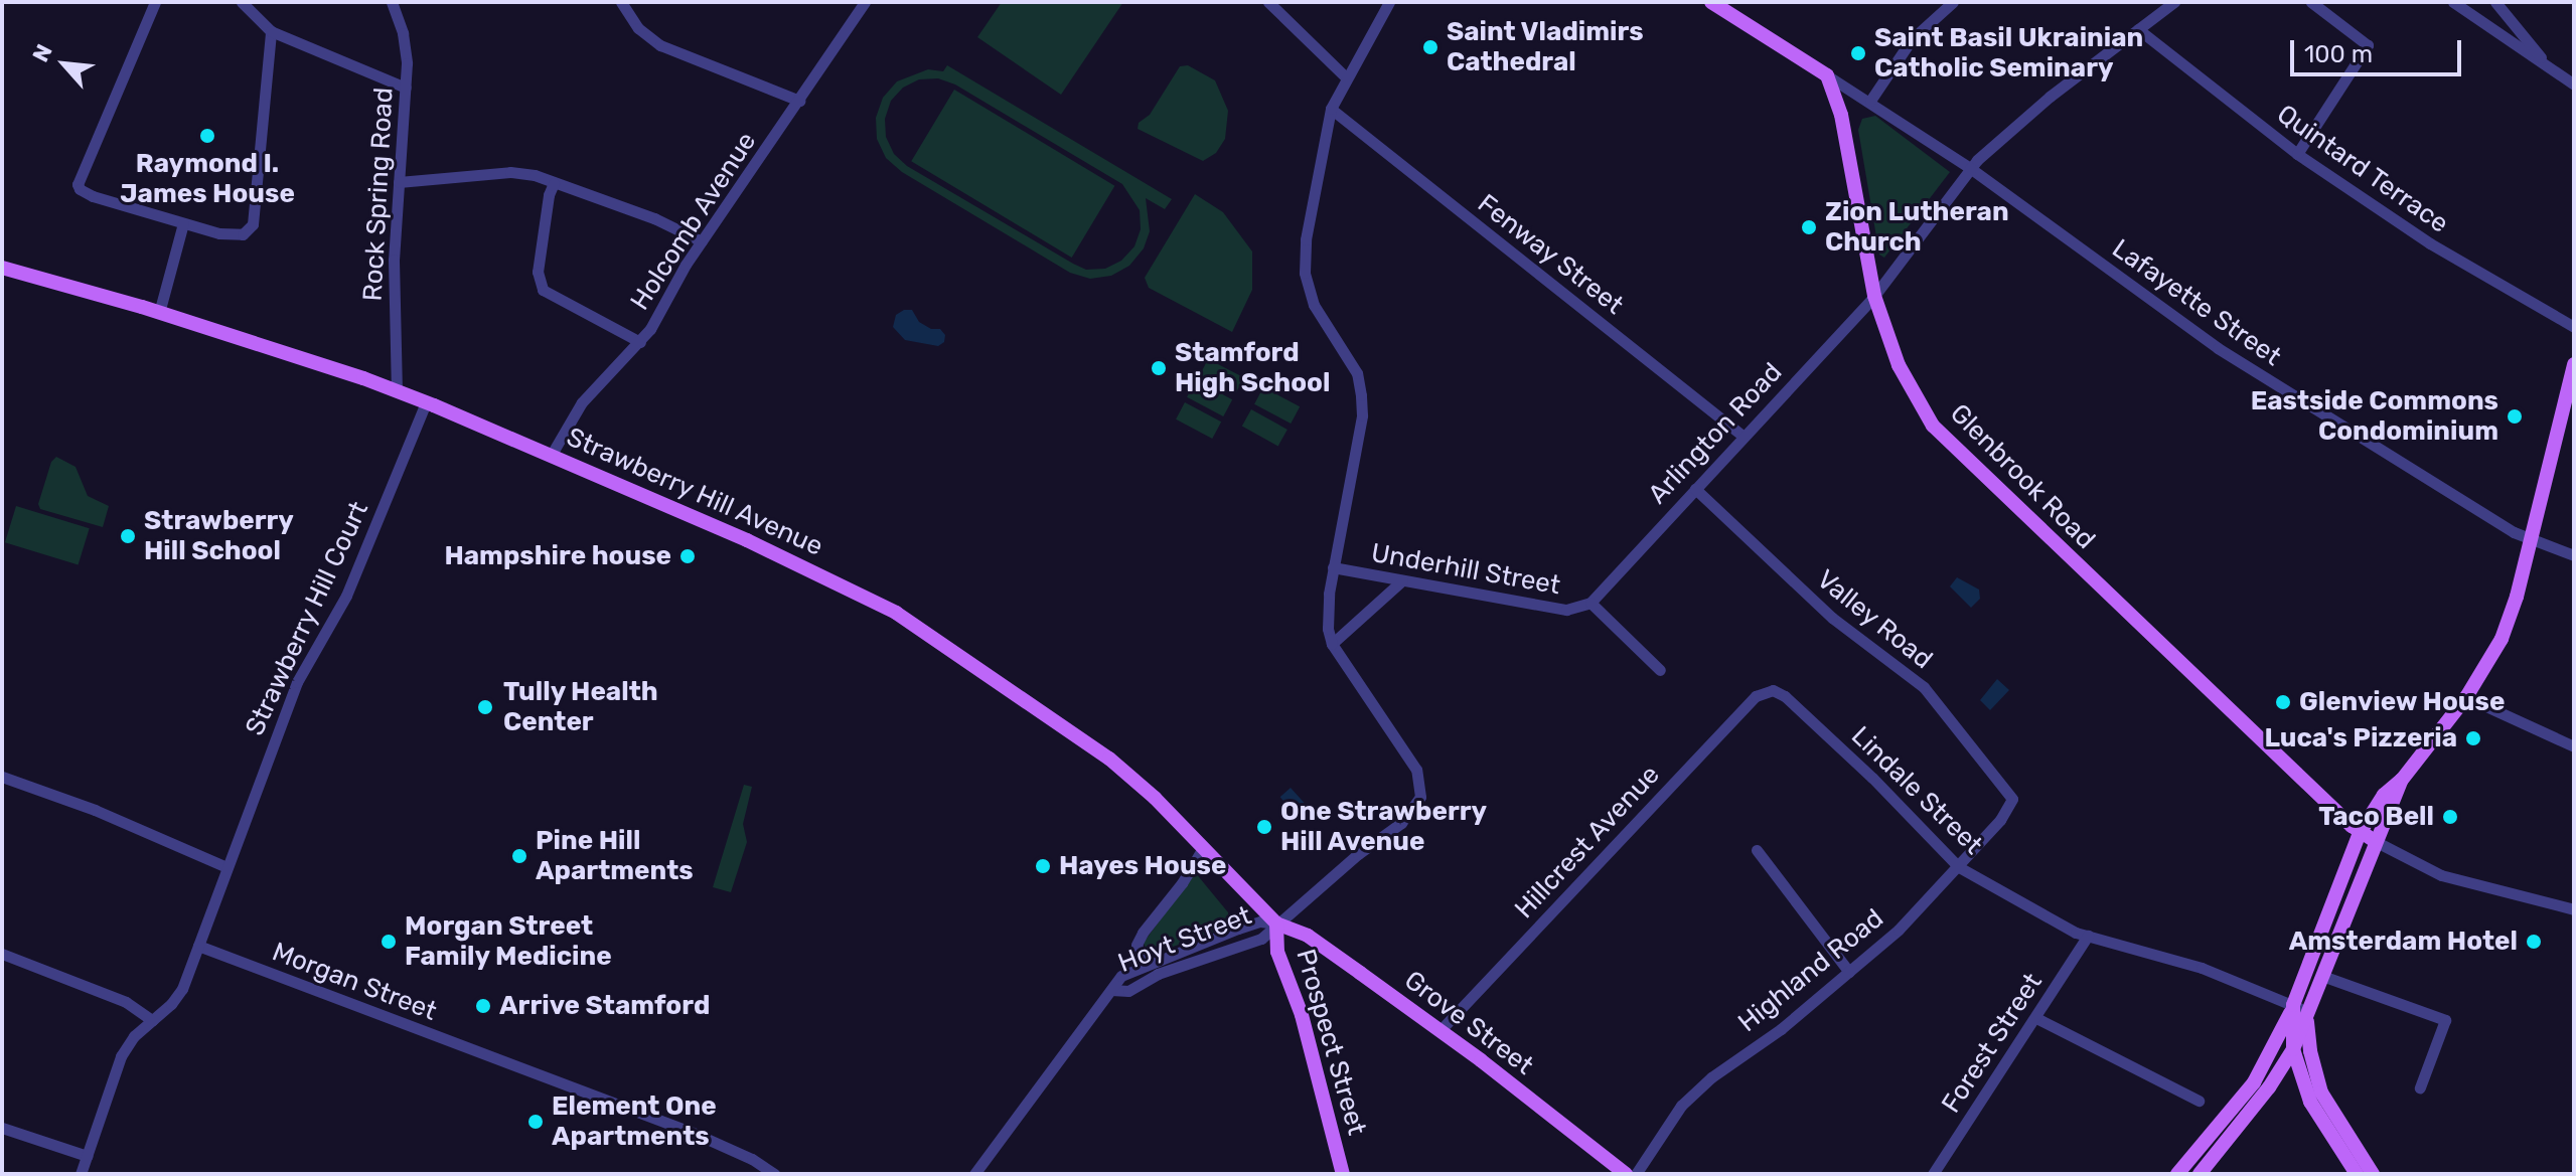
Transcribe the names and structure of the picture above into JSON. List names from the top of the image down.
{
  "streets": {
    "main road": [
      "Glenbrook Road",
      "Strawberry Hill Avenue",
      "Grove Street",
      "Prospect Street"
    ],
    "street": [
      "Quintard Terrace",
      "Rock Spring Road",
      "Holcomb Avenue",
      "Fenway Street",
      "Lafayette Street",
      "Arlington Road",
      "Underhill Street",
      "Strawberry Hill Court",
      "Valley Road",
      "Lindale Street",
      "Hillcrest Avenue",
      "Hoyt Street",
      "Highland Road",
      "Morgan Street",
      "Forest Street"
    ]
  },
  "crossings": [
    ["Quintard Terrace", "Arlington Road"],
    ["Rock Spring Road", "Strawberry Hill Avenue"],
    ["Holcomb Avenue", "Strawberry Hill Avenue"],
    ["Fenway Street", "Arlington Road"],
    ["Lafayette Street", "Arlington Road"],
    ["Lafayette Street", "Glenbrook Road"],
    ["Arlington Road", "Glenbrook Road"],
    ["Arlington Road", "Underhill Street"],
    ["Arlington Road", "Valley Road"],
    ["Strawberry Hill Avenue", "Strawberry Hill Court"],
    ["Strawberry Hill Avenue", "Hoyt Street"],
    ["Strawberry Hill Avenue", "Grove Street"],
    ["Strawberry Hill Avenue", "Prospect Street"],
    ["Strawberry Hill Court", "Morgan Street"],
    ["Valley Road", "Highland Road"],
    ["Lindale Street", "Hillcrest Avenue"],
    ["Lindale Street", "Highland Road"],
    ["Lindale Street", "Forest Street"],
    ["Hillcrest Avenue", "Grove Street"],
    ["Hoyt Street", "Grove Street"],
    ["Hoyt Street", "Prospect Street"],
    ["Grove Street", "Prospect Street"]
  ],
  "places": [
    "Saint Vladimirs Cathedral",
    "Saint Basil Ukrainian Catholic Seminary",
    "Raymond I. James House",
    "Zion Lutheran Church",
    "Stamford High School",
    "Eastside Commons Condominium",
    "Strawberry Hill School",
    "Hampshire house",
    "Glenview House",
    "Tully Health Center",
    "Luca's Pizzeria",
    "Taco Bell",
    "One Strawberry Hill Avenue",
    "Pine Hill Apartments",
    "Hayes House",
    "Morgan Street Family Medicine",
    "Amsterdam Hotel",
    "Arrive Stamford",
    "Element One Apartments"
  ],
  "scale_bar": "100 m",
  "north": "top left"
}
